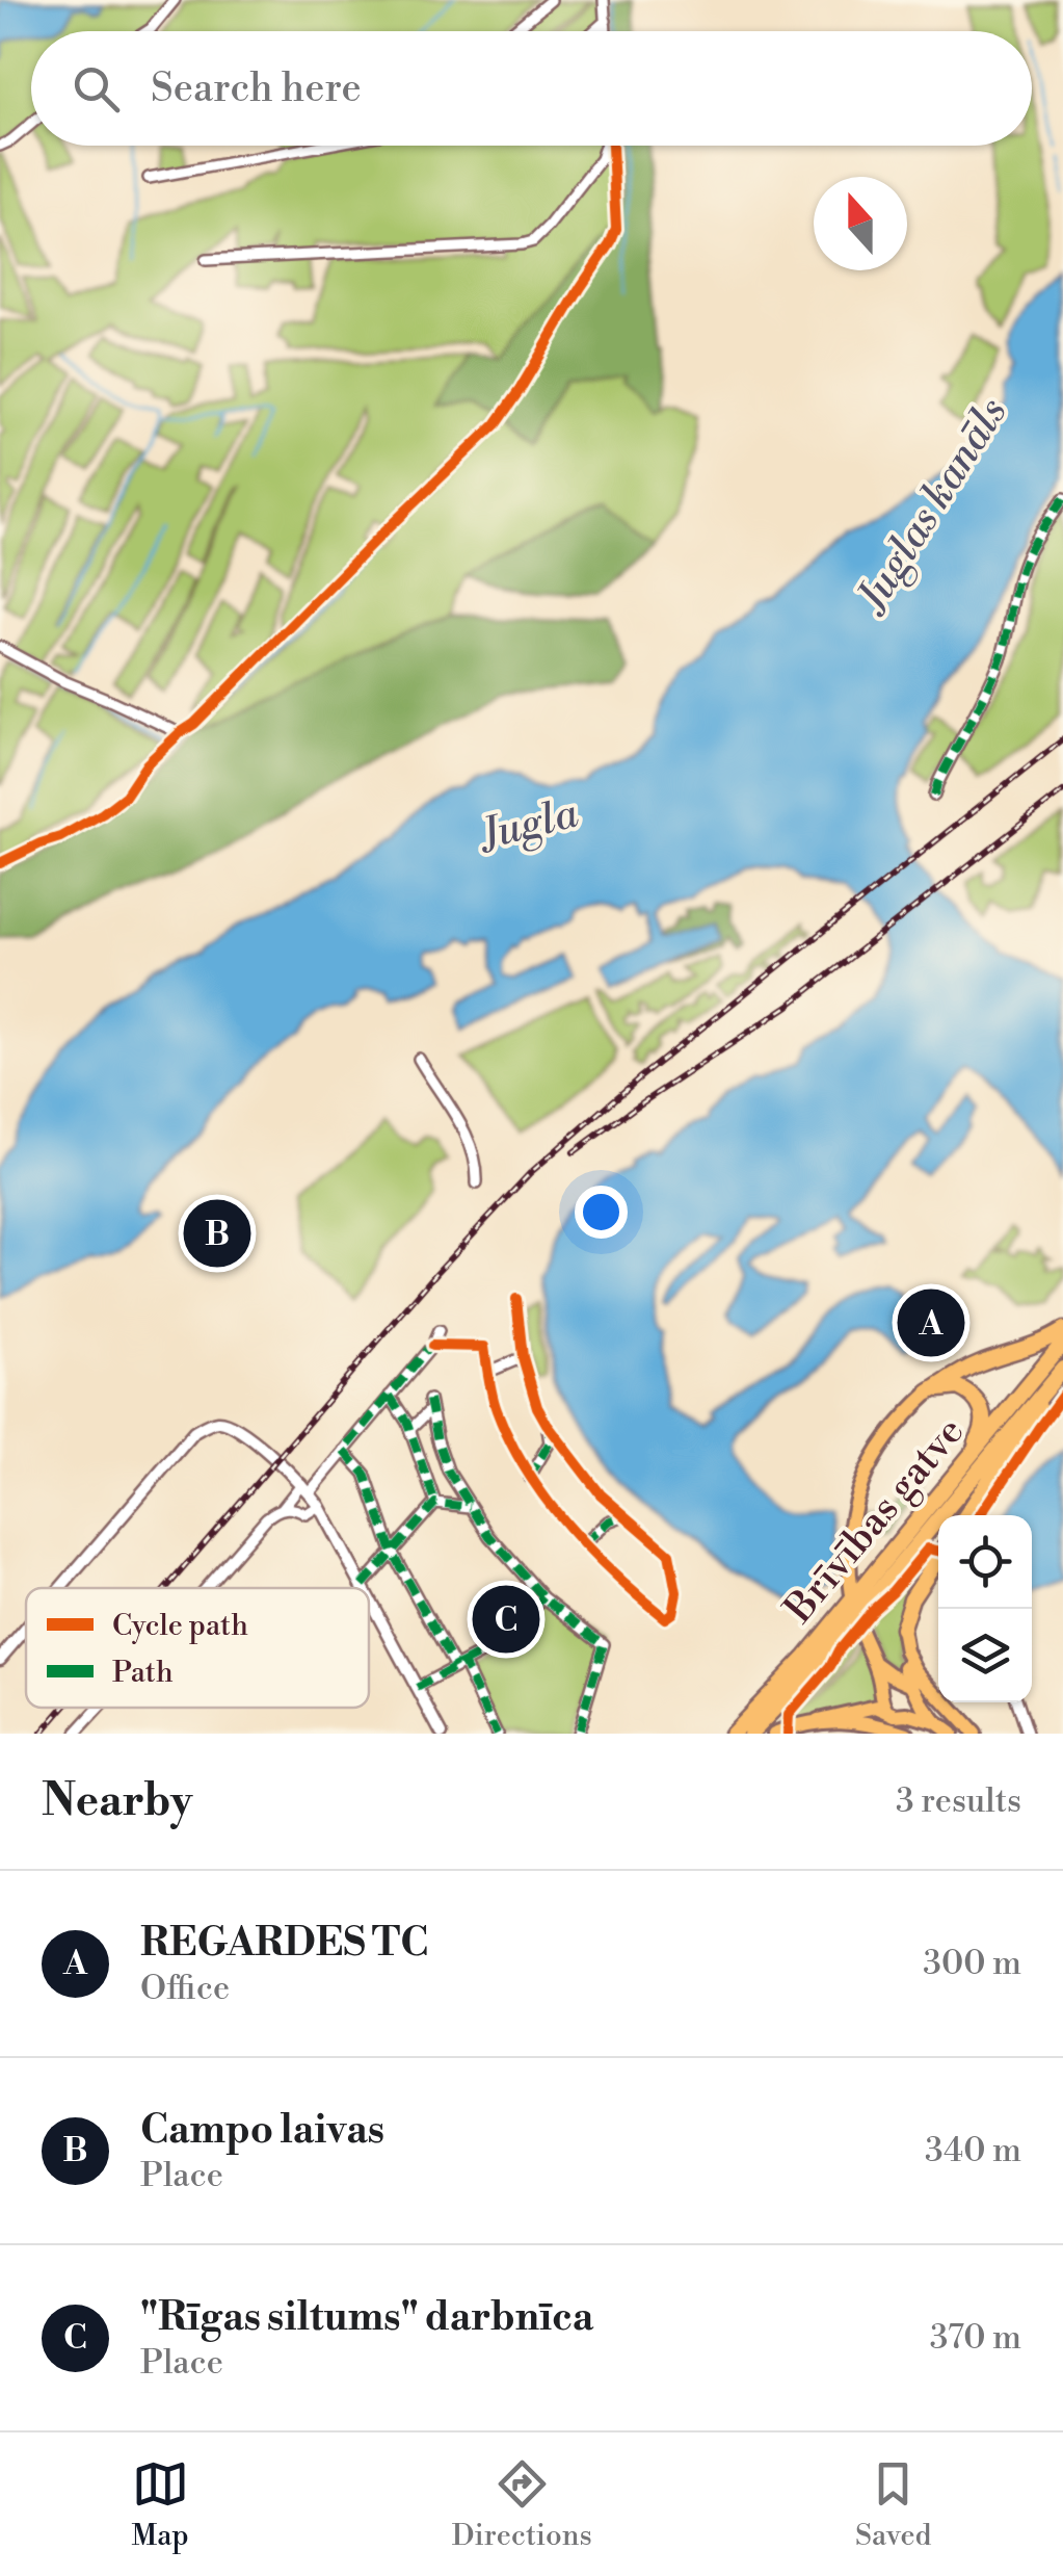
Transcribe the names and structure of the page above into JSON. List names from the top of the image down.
{
  "streets": {
    "highway": ["Brīvības gatve"]
  },
  "water": ["Juglas kanāls", "Jugla"],
  "legend": ["Cycle path", "Path"],
  "north": "top",
  "page": {
    "search": "Search here",
    "pins": ["B", "A", "C"],
    "heading": ["Nearby", "3 results"],
    "list": [
      {
        "mark": "A",
        "name": "REGARDES TC",
        "note": "Office",
        "value": "300 m"
      },
      {
        "mark": "B",
        "name": "Campo laivas",
        "note": "Place",
        "value": "340 m"
      },
      {
        "mark": "C",
        "name": "\"Rīgas siltums\" darbnīca",
        "note": "Place",
        "value": "370 m"
      }
    ],
    "nav": ["Map", "Directions", "Saved"]
  }
}
